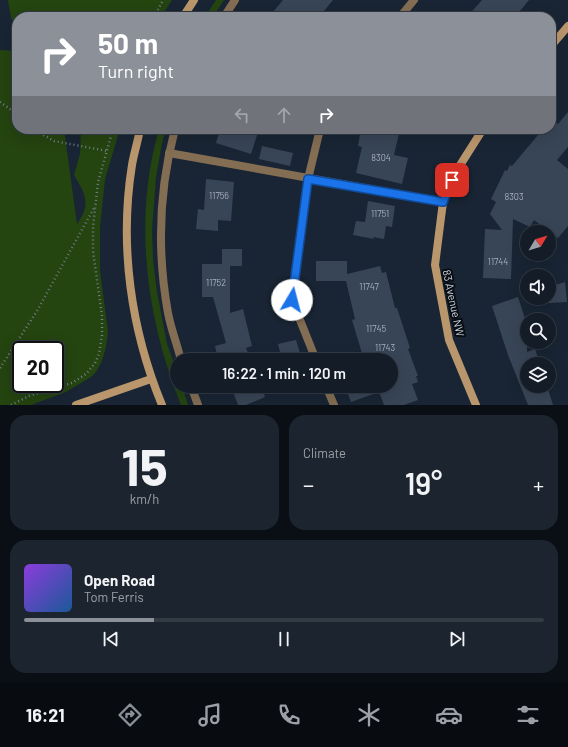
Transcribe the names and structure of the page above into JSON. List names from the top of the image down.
{
  "streets": {
    "street": ["83 Avenue NW"]
  },
  "house_numbers": [
    "8304",
    "11756",
    "8303",
    "11751",
    "11744",
    "11752",
    "11747",
    "11745",
    "11743"
  ],
  "north": "top right",
  "page": {
    "turn": ["50 m", "Turn right"],
    "limit": "20",
    "trip": "16:22 · 1 min · 120 m",
    "tile": [
      ["15", "km/h"],
      "Climate"
    ],
    "heat": ["−", "19°", "+"],
    "song": ["Open Road", "Tom Ferris"],
    "tabs": "16:21"
  }
}
